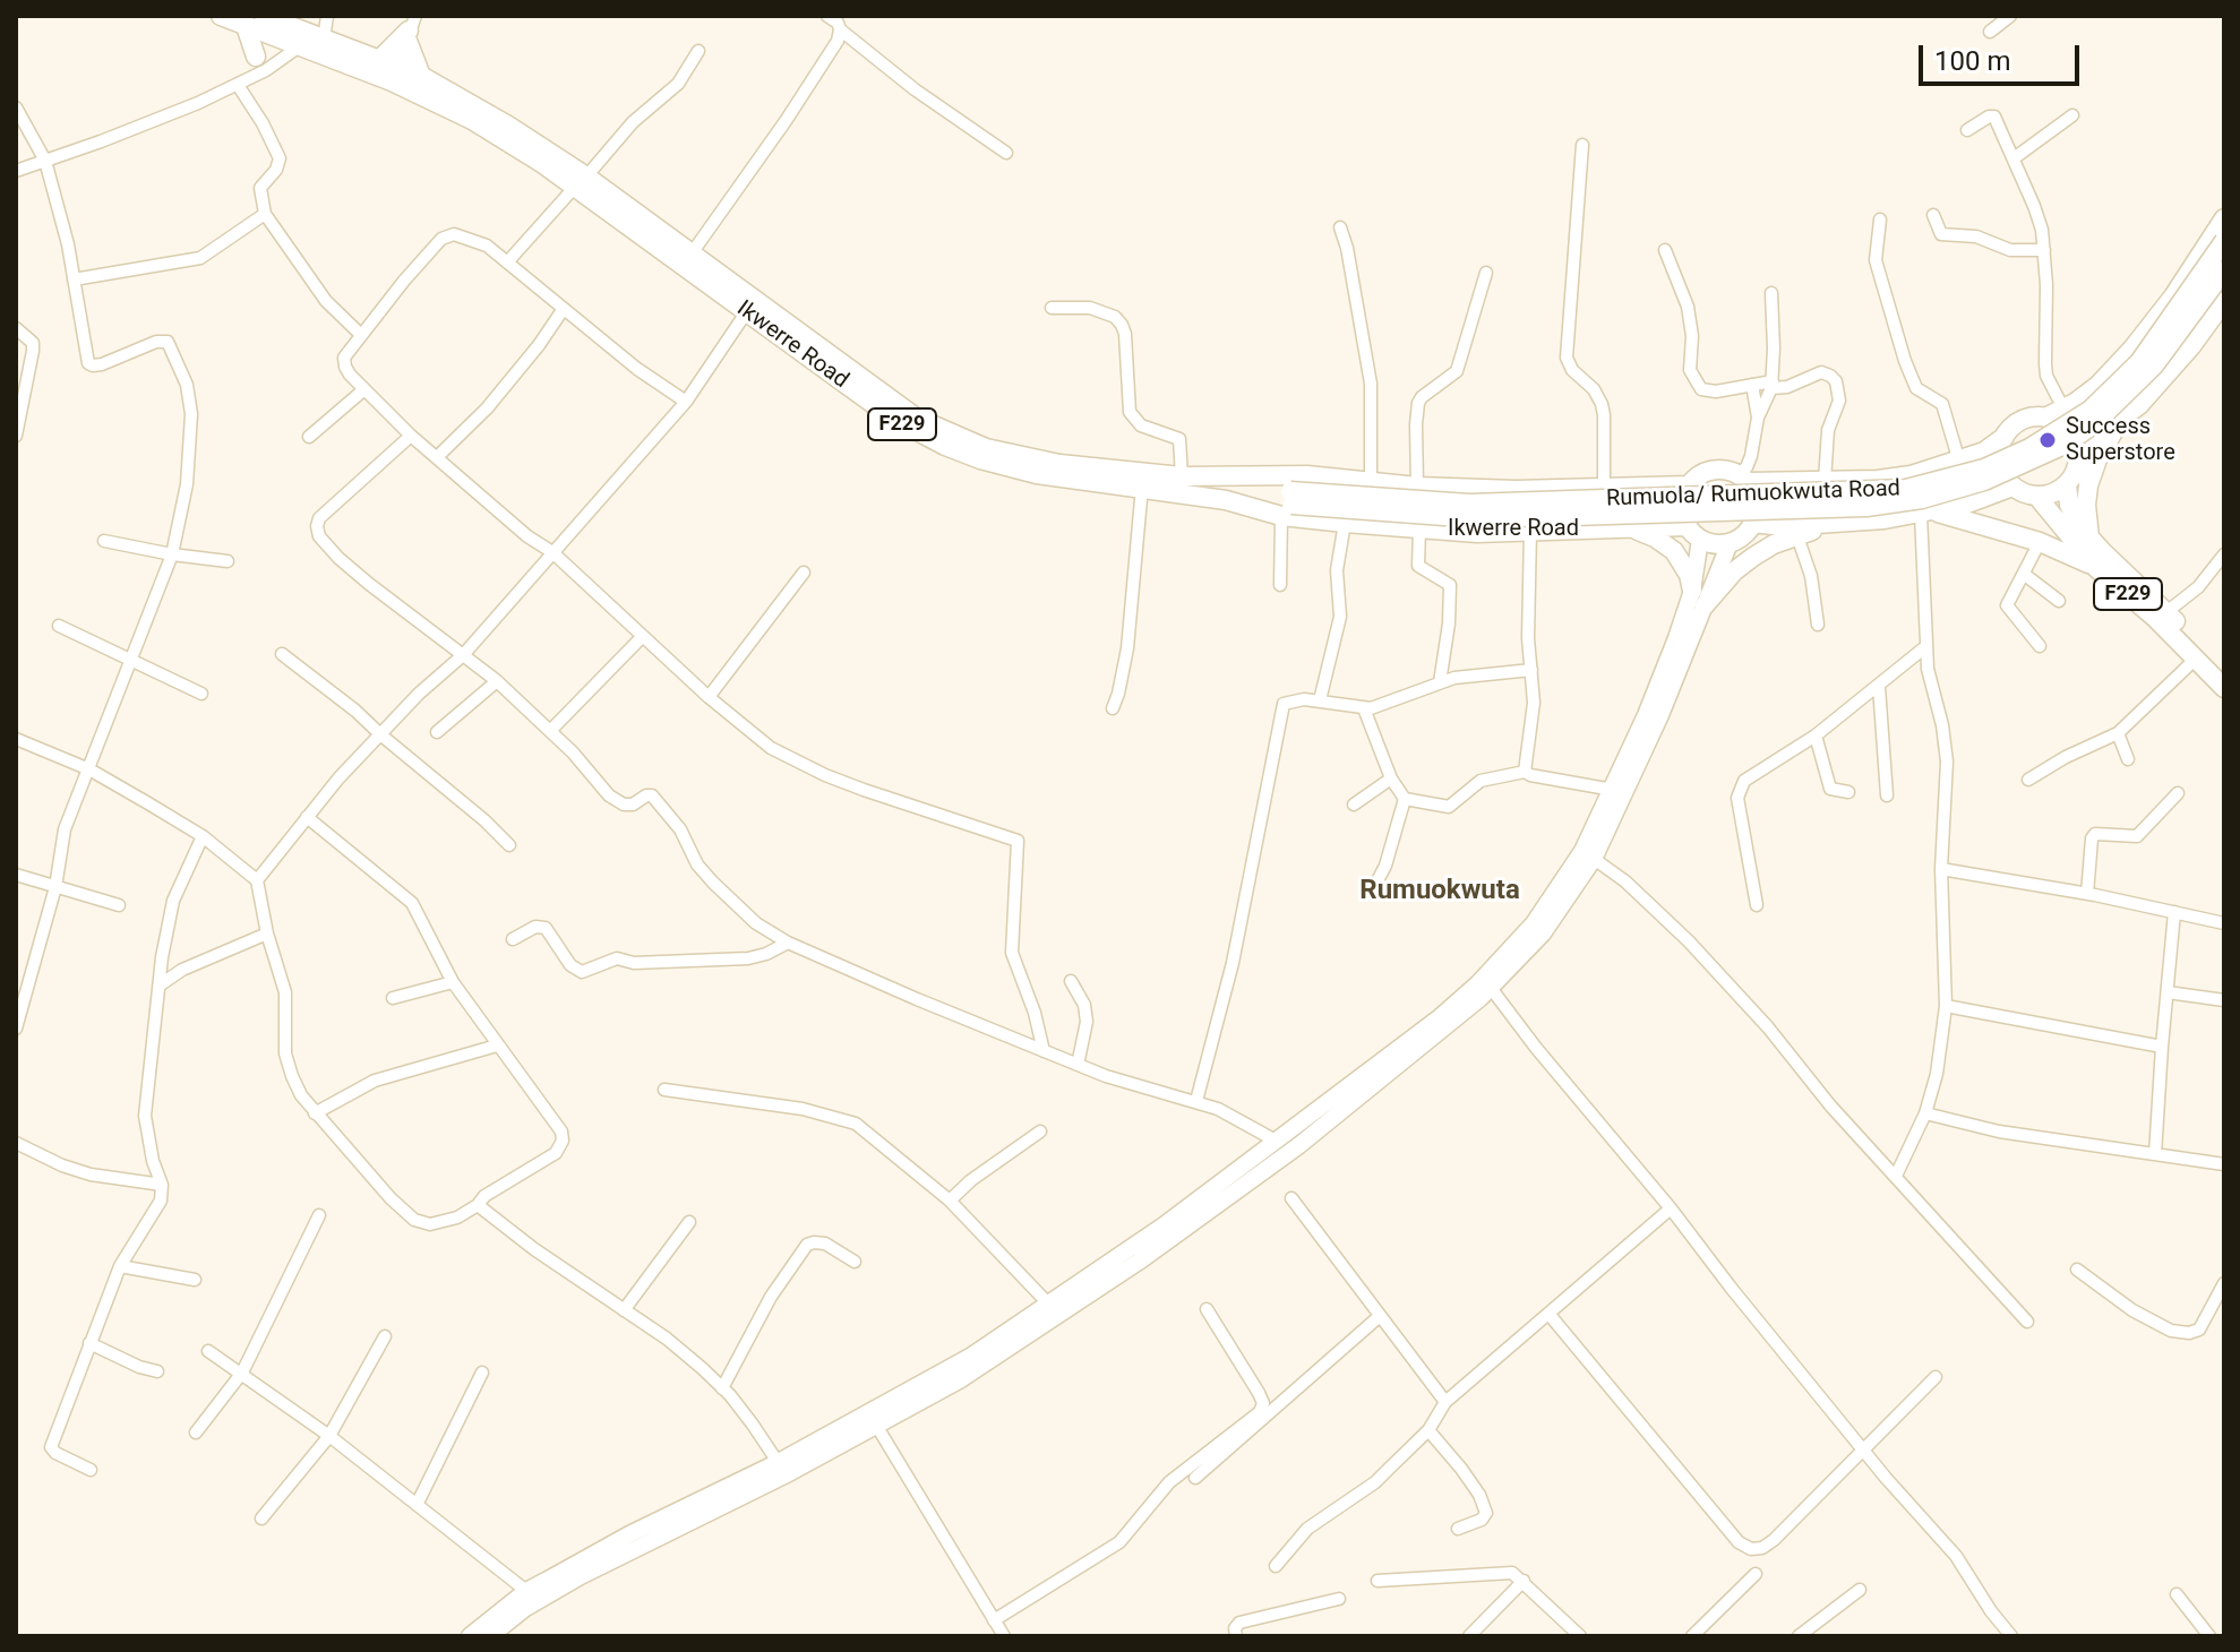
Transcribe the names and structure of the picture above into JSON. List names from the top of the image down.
{
  "streets": {
    "main road": ["Ikwerre Road", "F229", "Rumuola/ Rumuokwuta Road"]
  },
  "crossings": [
    ["Ikwerre Road", "Rumuola/ Rumuokwuta Road"]
  ],
  "districts": ["Rumuokwuta"],
  "places": ["Success Superstore"],
  "scale_bar": "100 m"
}
